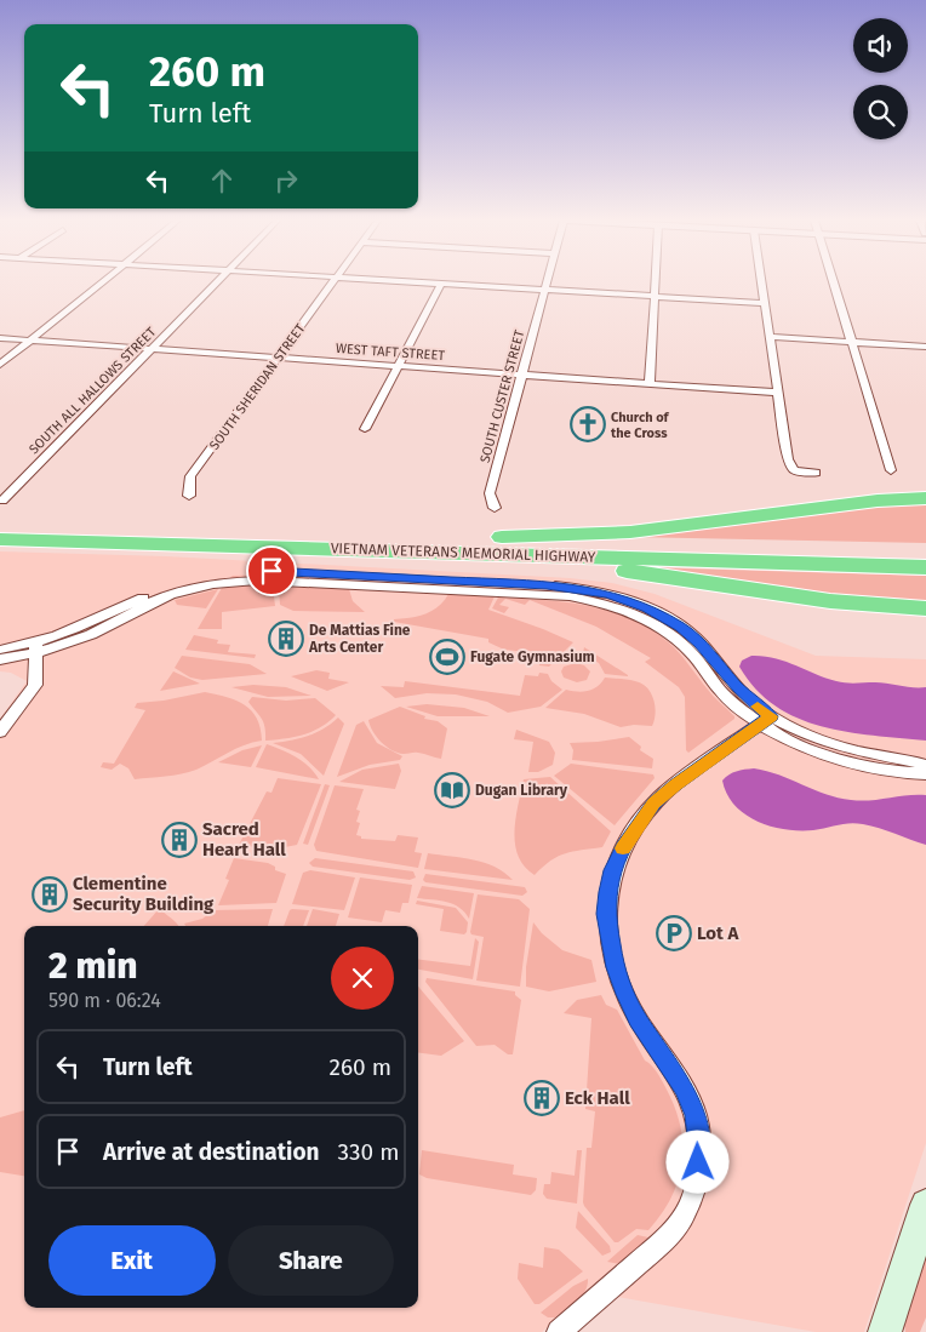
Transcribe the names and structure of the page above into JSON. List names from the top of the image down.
{
  "streets": {
    "highway": ["VIETNAM VETERANS MEMORIAL HIGHWAY"],
    "street": [
      "WEST TAFT STREET",
      "SOUTH SHERIDAN STREET",
      "SOUTH ALL HALLOWS STREET",
      "SOUTH CUSTER STREET"
    ]
  },
  "crossings": [
    ["WEST TAFT STREET", "SOUTH SHERIDAN STREET"],
    ["WEST TAFT STREET", "SOUTH ALL HALLOWS STREET"],
    ["WEST TAFT STREET", "SOUTH CUSTER STREET"]
  ],
  "places": {
    "church": ["Church of the Cross"],
    "building": [
      "De Mattias Fine Arts Center",
      "Sacred Heart Hall",
      "Clementine Security Building",
      "Eck Hall"
    ],
    "sports": ["Fugate Gymnasium"],
    "library": ["Dugan Library"],
    "parking": ["Lot A"]
  },
  "page": {
    "turn": ["260 m", "Turn left"],
    "heading": ["2 min", "590 m · 06:24"],
    "list": [
      {
        "name": "Turn left",
        "value": "260 m"
      },
      {
        "name": "Arrive at destination",
        "value": "330 m"
      }
    ],
    "buttons": ["Exit", "Share"]
  }
}
